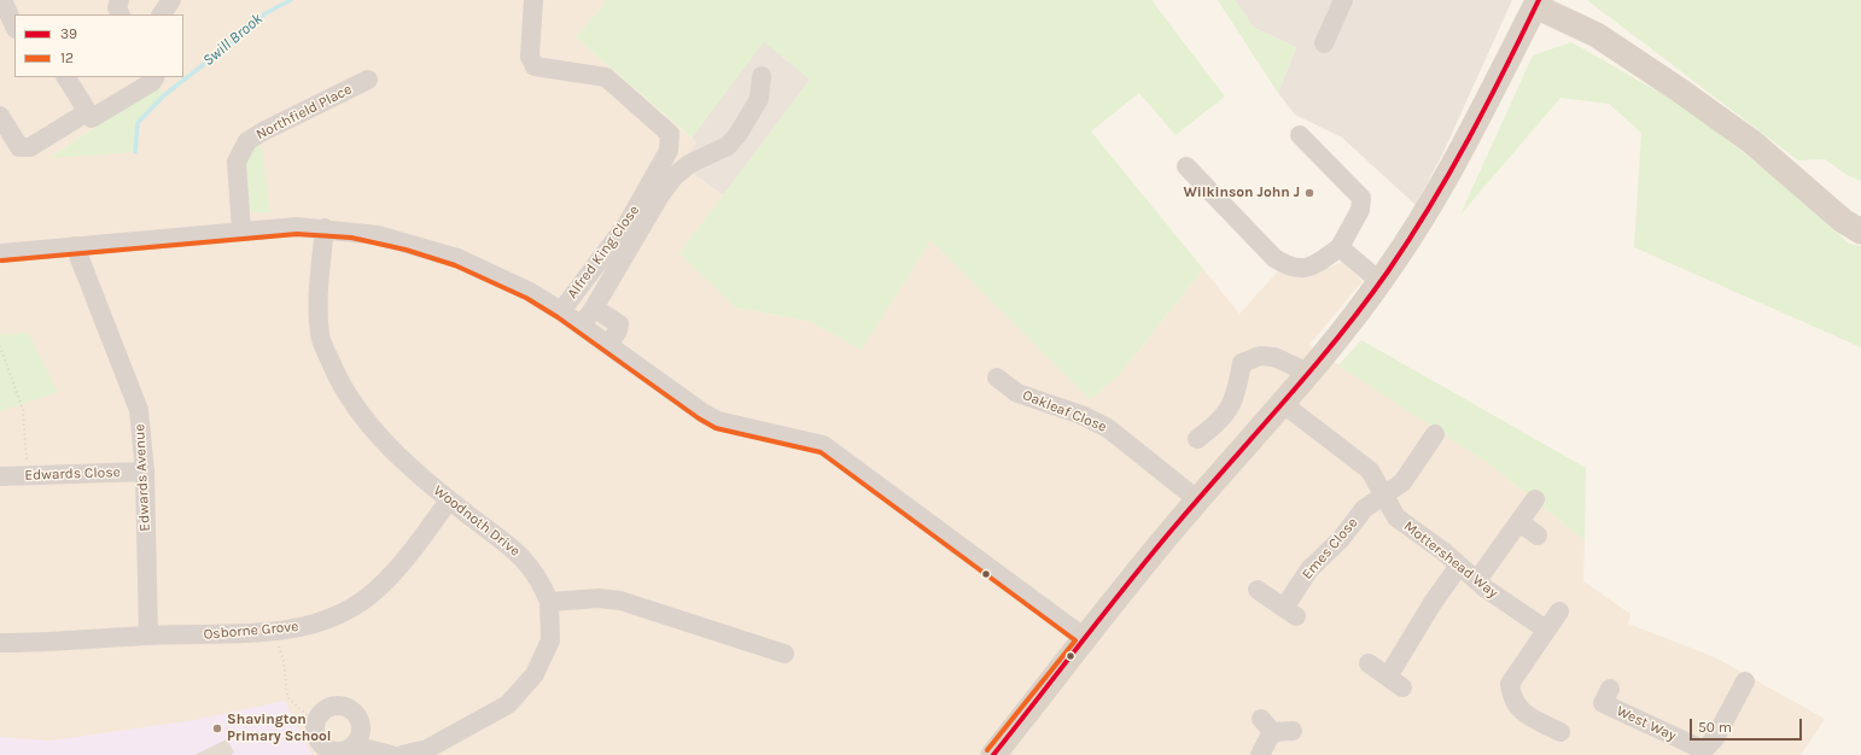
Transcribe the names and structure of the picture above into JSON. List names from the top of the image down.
{
  "streets": {
    "street": [
      "Northfield Place",
      "Alfred King Close",
      "Oakleaf Close",
      "Edwards Close",
      "Edwards Avenue",
      "Woodnoth Drive",
      "Emes Close",
      "Mottershead Way",
      "Osborne Grove",
      "West Way"
    ]
  },
  "crossings": [
    ["Edwards Close", "Edwards Avenue"],
    ["Edwards Avenue", "Osborne Grove"],
    ["Woodnoth Drive", "Osborne Grove"],
    ["Emes Close", "Mottershead Way"]
  ],
  "water": ["Swill Brook"],
  "places": ["Wilkinson John J", "Shavington Primary School"],
  "lines": ["transit line 39", "transit line 12"],
  "legend": ["39", "12"],
  "scale_bar": "50 m"
}
